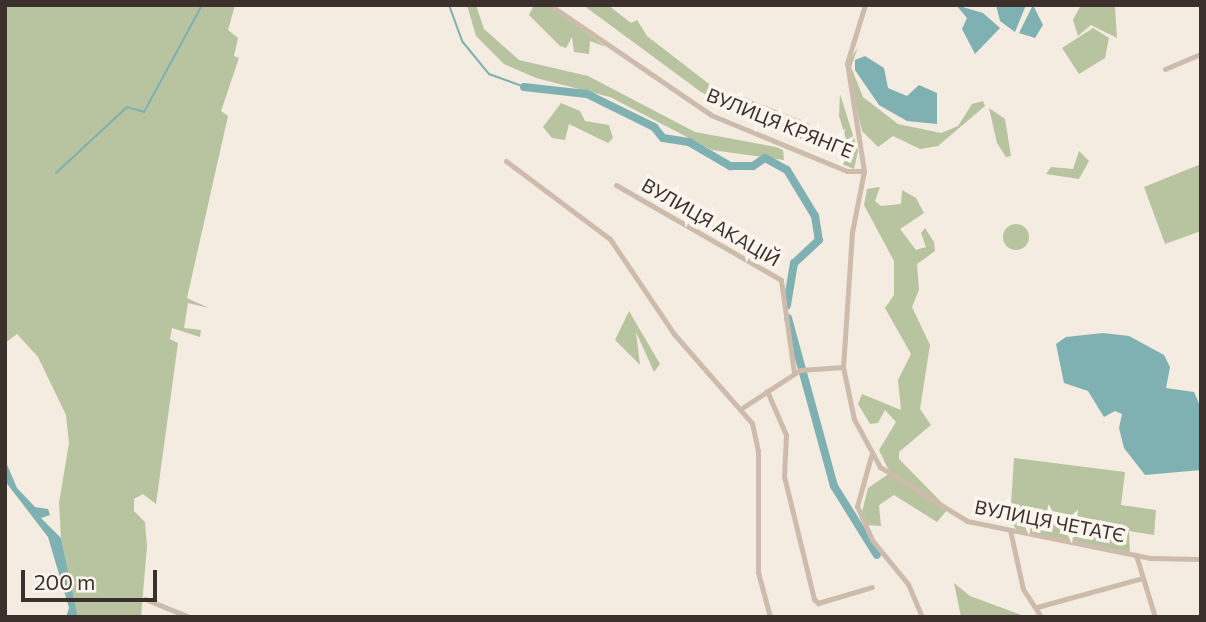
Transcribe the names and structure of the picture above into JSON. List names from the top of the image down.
{
  "streets": {
    "street": ["ВУЛИЦЯ КРЯНГЕ", "ВУЛИЦЯ АКАЦІЙ", "ВУЛИЦЯ ЧЕТАТЄ"]
  },
  "crossings": [
    ["ВУЛИЦЯ КРЯНГЕ", "ВУЛИЦЯ ЧЕТАТЄ"]
  ],
  "scale_bar": "200 m"
}
